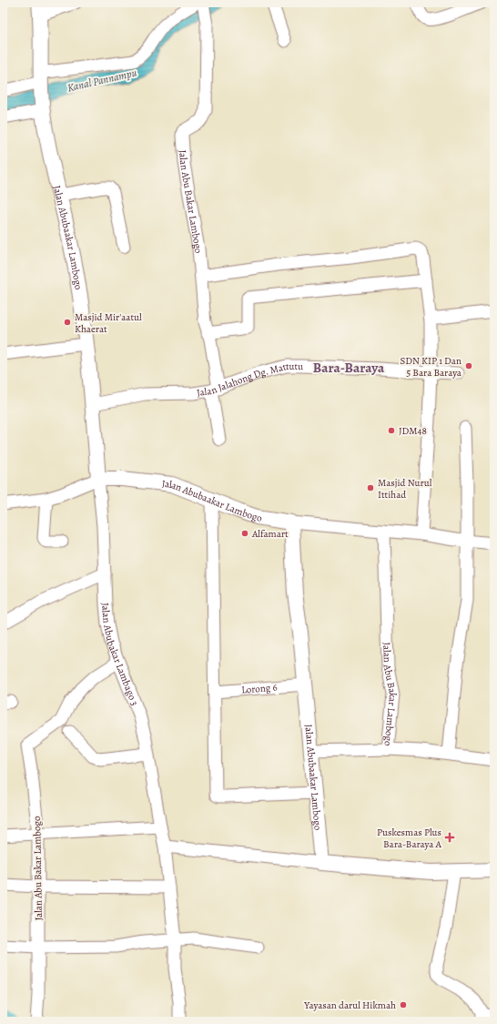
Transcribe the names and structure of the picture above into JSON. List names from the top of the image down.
{
  "streets": {
    "street": [
      "Jalan Abu Bakar Lambogo",
      "Jalan Abubaakar Lambogo",
      "Jalan Jalahong Dg. Mattutu",
      "Jalan Abubakar Lambago 3",
      "Lorong 6"
    ]
  },
  "crossings": [
    ["Jalan Abu Bakar Lambogo", "Jalan Jalahong Dg. Mattutu"],
    ["Jalan Abu Bakar Lambogo", "Jalan Abubakar Lambago 3"],
    ["Jalan Abubaakar Lambogo", "Jalan Jalahong Dg. Mattutu"],
    ["Jalan Abubaakar Lambogo", "Jalan Abubakar Lambago 3"],
    ["Jalan Abubaakar Lambogo", "Lorong 6"]
  ],
  "districts": ["Bara-Baraya"],
  "water": ["Kanal Pannampu"],
  "places": {
    "other": [
      "Masjid Mir'aatul Khaerat",
      "SDN KIP 1 Dan 5 Bara Baraya",
      "JDM48",
      "Masjid Nurul Ittihad",
      "Alfamart",
      "Yayasan darul Hikmah"
    ],
    "health": ["Puskesmas Plus Bara-Baraya A"]
  }
}
